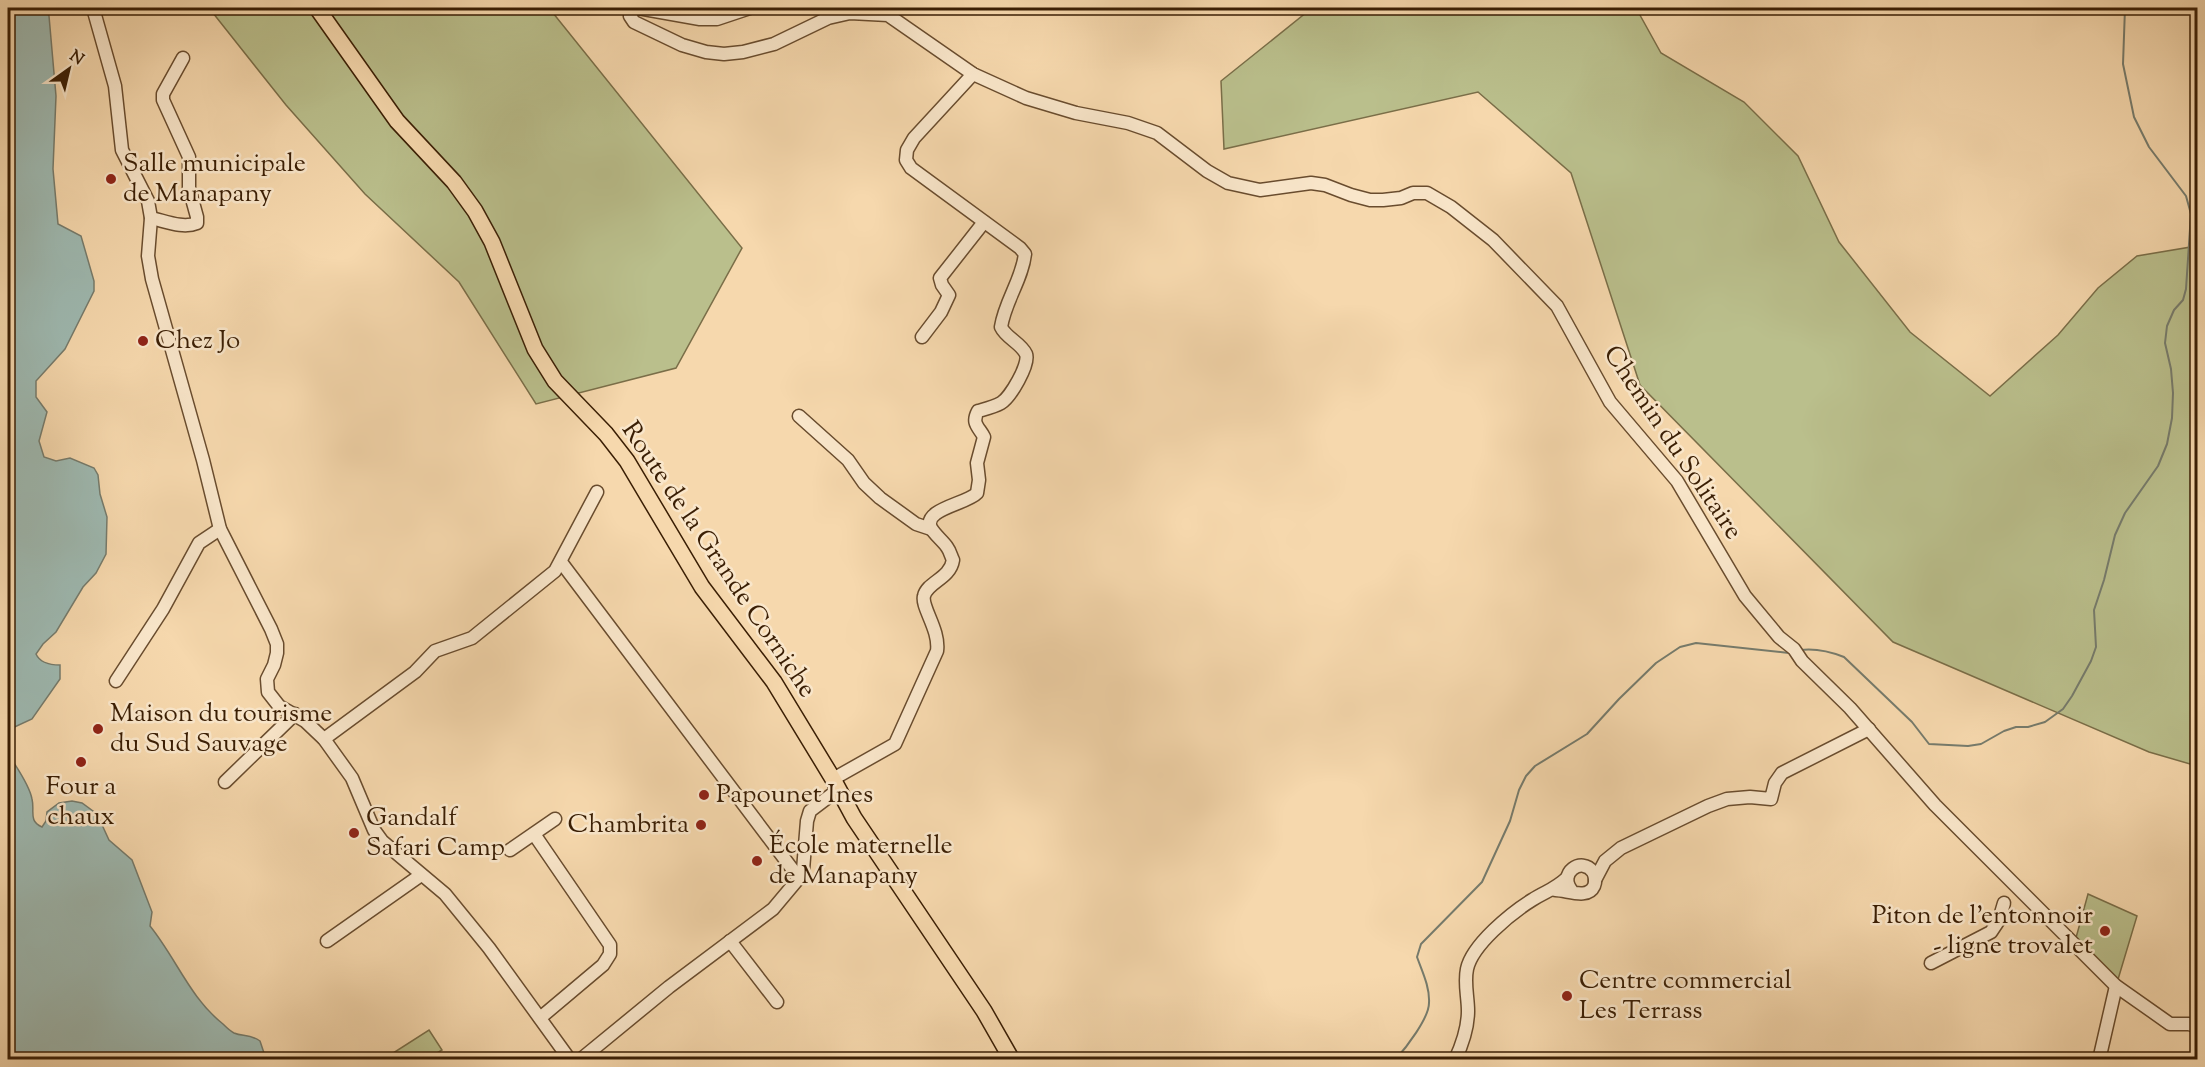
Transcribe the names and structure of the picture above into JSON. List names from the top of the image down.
{
  "streets": {
    "main road": ["Route de la Grande Corniche"],
    "street": ["Chemin du Solitaire"]
  },
  "places": [
    "Salle municipale de Manapany",
    "Chez Jo",
    "Maison du tourisme du Sud Sauvage",
    "Four a chaux",
    "Papounet Ines",
    "Chambrita",
    "Gandalf Safari Camp",
    "École maternelle de Manapany",
    "Piton de l'entonnoir - ligne trovalet",
    "Centre commercial Les Terrass"
  ],
  "north": "top right"
}
